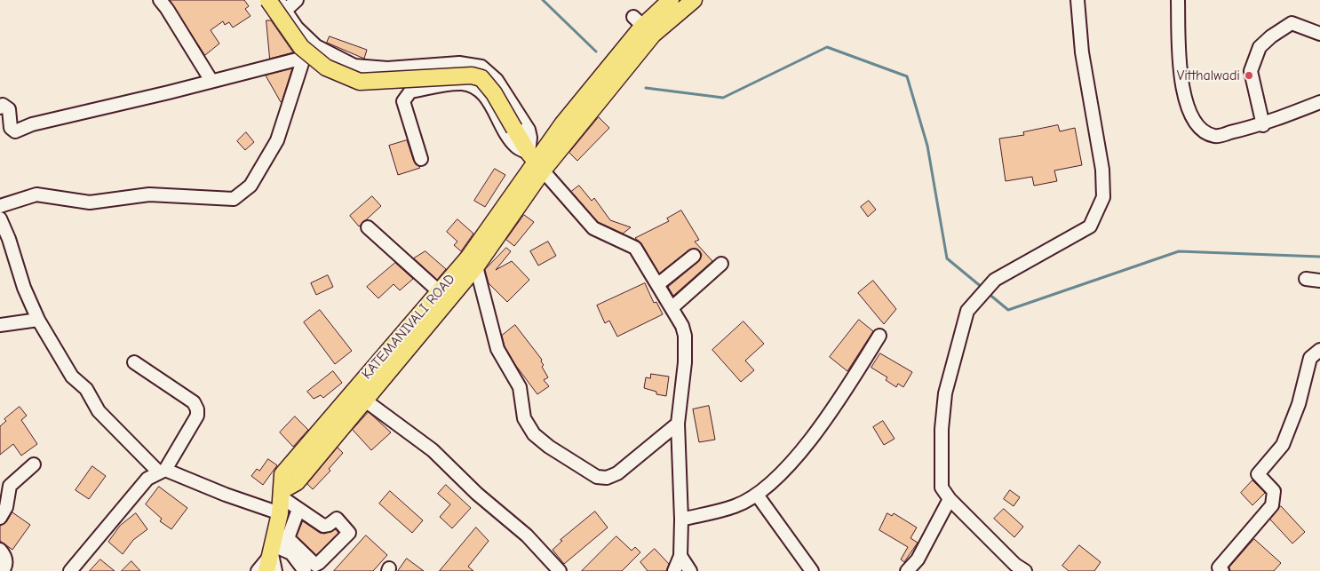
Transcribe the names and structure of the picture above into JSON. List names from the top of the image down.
{
  "streets": {
    "main road": ["KATEMANIVALI ROAD"]
  },
  "places": ["Vitthalwadi"]
}
